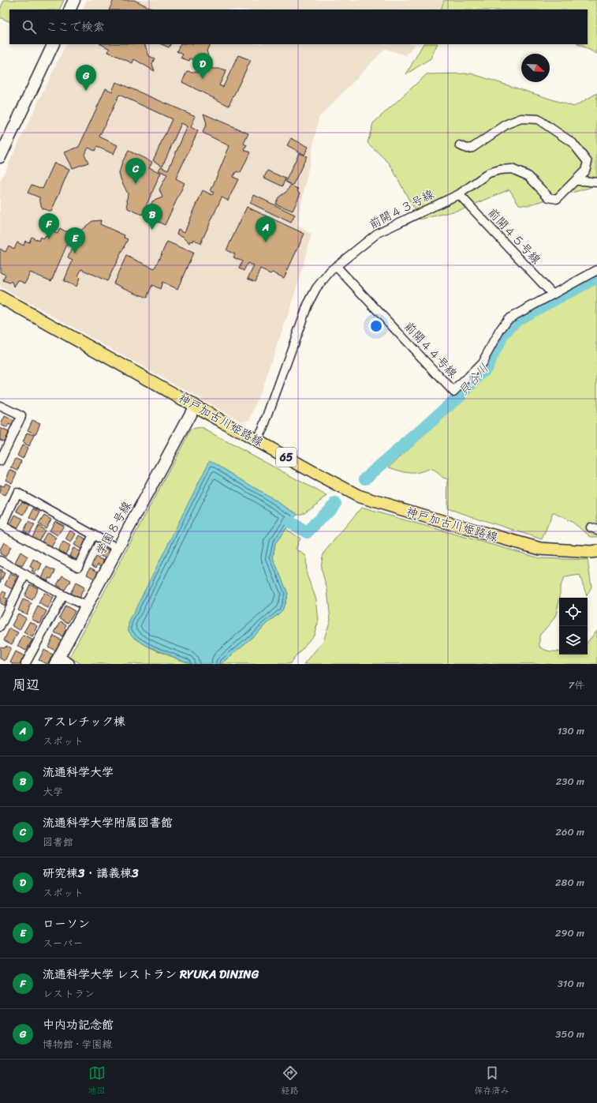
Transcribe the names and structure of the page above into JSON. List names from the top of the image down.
{
  "streets": {
    "main road": ["神戸加古川姫路線", "65"],
    "street": [
      "前開４３号線",
      "前開４５号線",
      "前開４４号線",
      "学園８号線"
    ]
  },
  "crossings": [
    ["前開４３号線", "前開４５号線"],
    ["前開４３号線", "前開４４号線"],
    ["前開４３号線", "神戸加古川姫路線"],
    ["前開４５号線", "前開４４号線"],
    ["神戸加古川姫路線", "学園８号線"]
  ],
  "water": ["貝谷川"],
  "north": "bottom right",
  "page": {
    "search": "ここで検索",
    "pins": [
      "D",
      "G",
      "C",
      "B",
      "F",
      "A",
      "E"
    ],
    "heading": ["周辺", "7件"],
    "list": [
      {
        "mark": "A",
        "name": "アスレチック棟",
        "note": "スポット",
        "value": "130 m"
      },
      {
        "mark": "B",
        "name": "流通科学大学",
        "note": "大学",
        "value": "230 m"
      },
      {
        "mark": "C",
        "name": "流通科学大学附属図書館",
        "note": "図書館",
        "value": "260 m"
      },
      {
        "mark": "D",
        "name": "研究棟3・講義棟3",
        "note": "スポット",
        "value": "280 m"
      },
      {
        "mark": "E",
        "name": "ローソン",
        "note": "スーパー",
        "value": "290 m"
      },
      {
        "mark": "F",
        "name": "流通科学大学 レストラン RYUKA DINING",
        "note": "レストラン",
        "value": "310 m"
      },
      {
        "mark": "G",
        "name": "中内功記念館",
        "note": "博物館 · 学園線",
        "value": "350 m"
      }
    ],
    "nav": ["地図", "経路", "保存済み"]
  }
}
